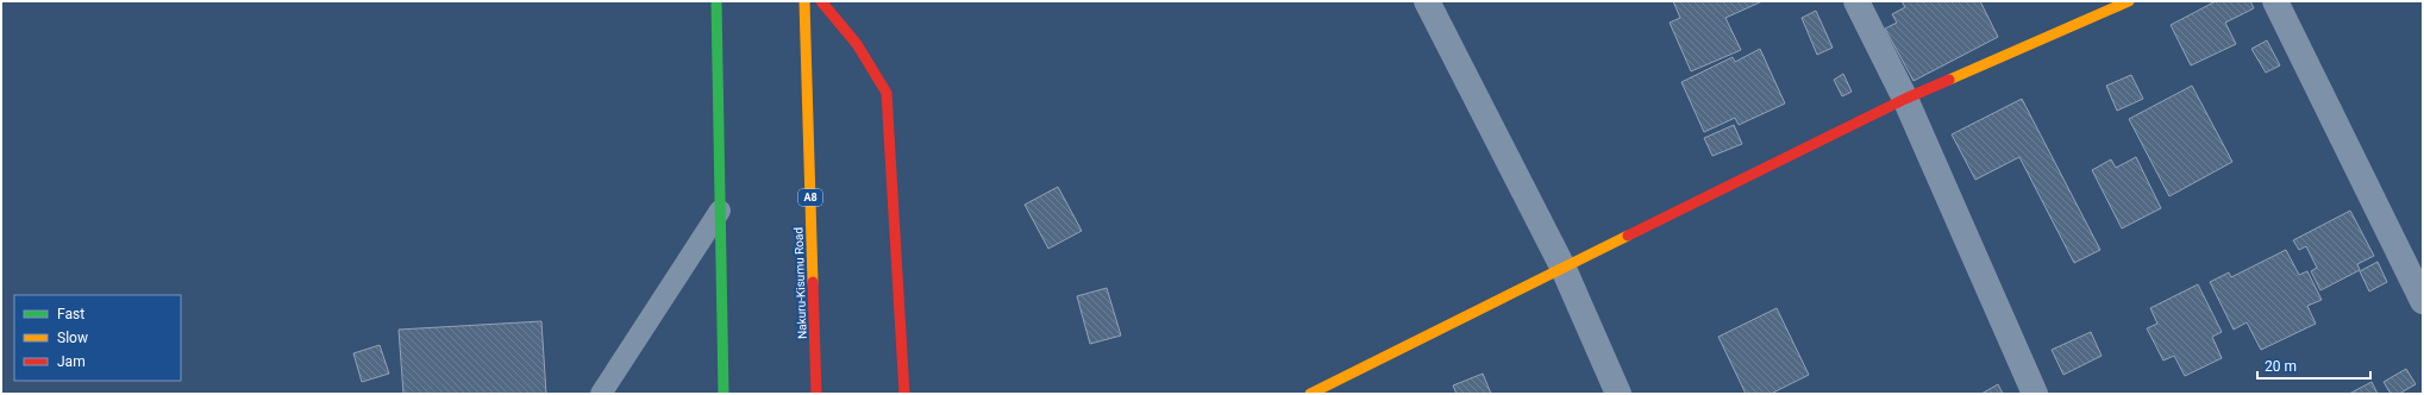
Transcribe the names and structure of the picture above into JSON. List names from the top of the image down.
{
  "streets": {
    "main road": ["A8", "Nakuru-Kisumu Road"]
  },
  "legend": ["Fast", "Slow", "Jam"],
  "scale_bar": "20 m"
}
